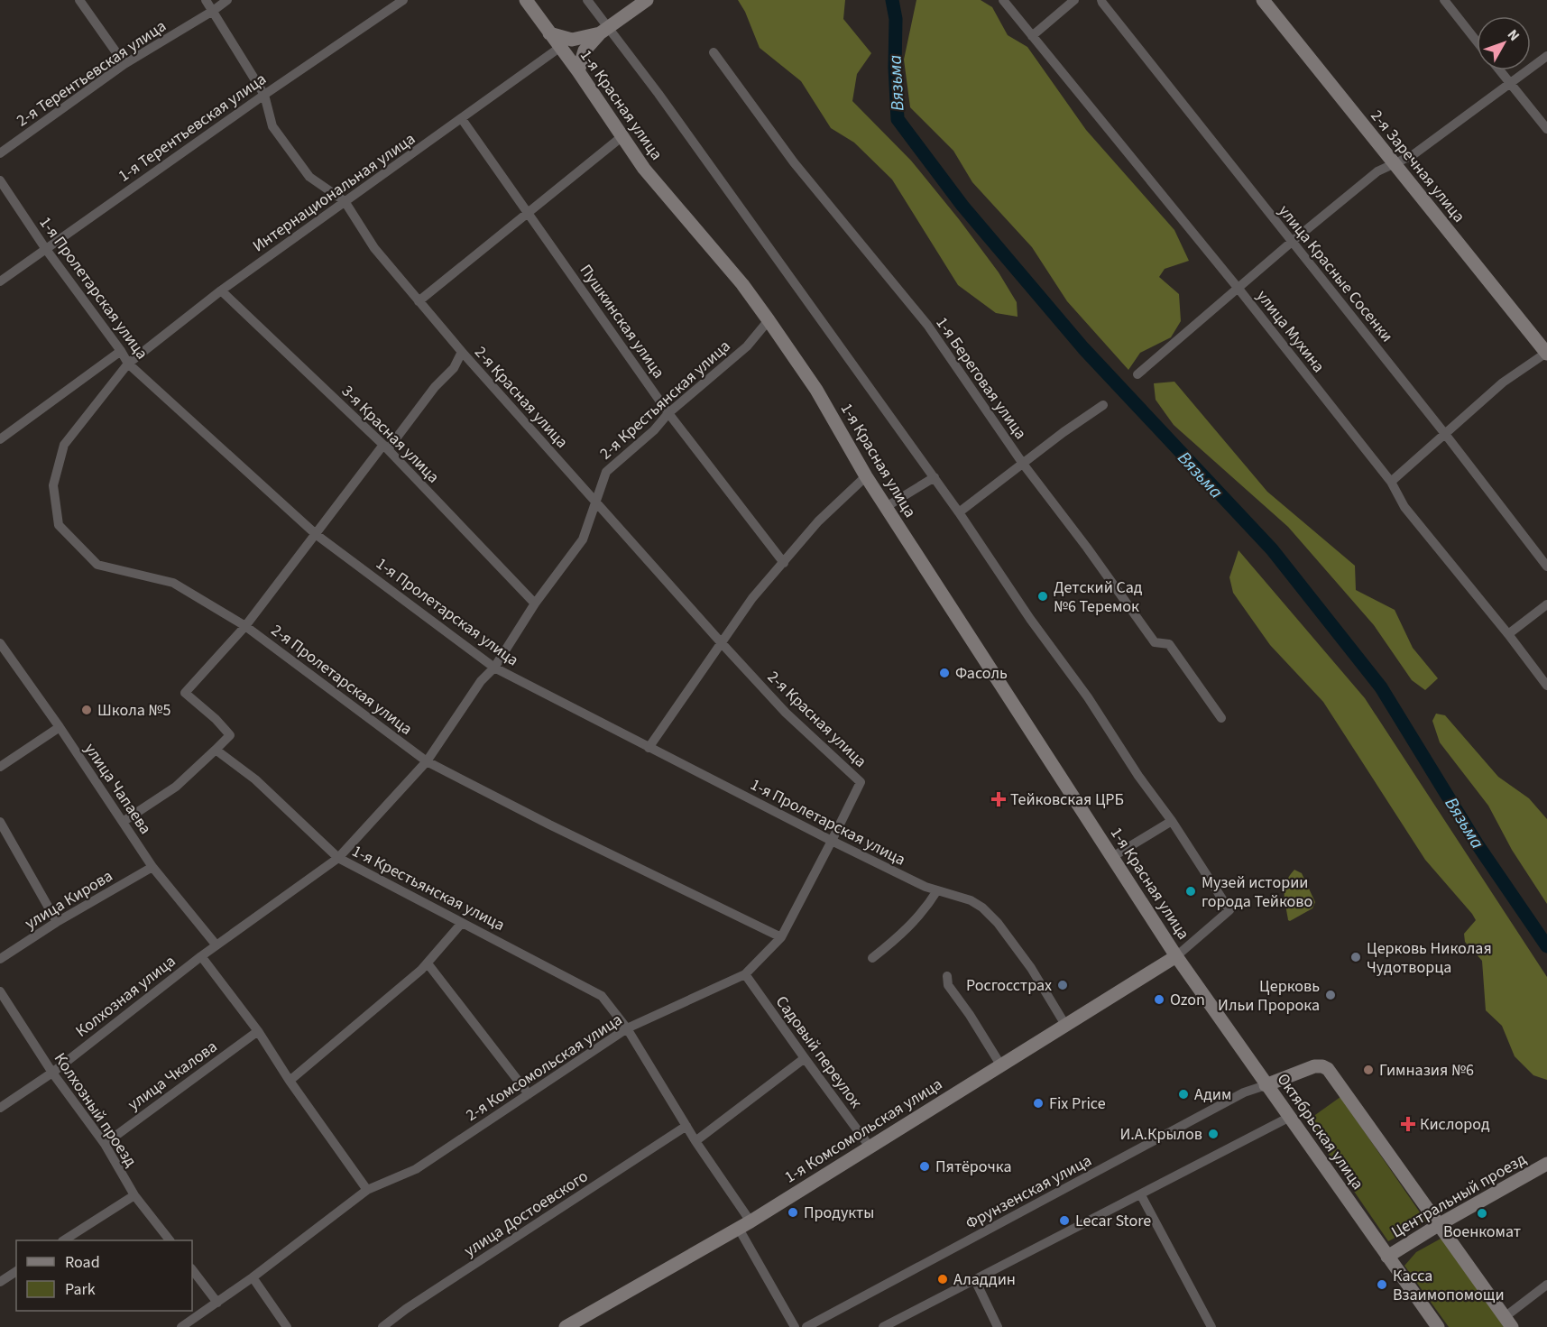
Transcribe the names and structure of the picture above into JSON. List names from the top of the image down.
{
  "streets": {
    "main road": [
      "1-я Красная улица",
      "2-я Заречная улица",
      "1-я Комсомольская улица",
      "Октябрьская улица",
      "Центральный проезд"
    ],
    "street": [
      "2-я Терентьевская улица",
      "1-я Терентьевская улица",
      "Интернациональная улица",
      "улица Красные Сосенки",
      "1-я Пролетарская улица",
      "Пушкинская улица",
      "улица Мухина",
      "1-я Береговая улица",
      "2-я Красная улица",
      "2-я Крестьянская улица",
      "3-я Красная улица",
      "2-я Пролетарская улица",
      "улица Чапаева",
      "1-я Крестьянская улица",
      "улица Кирова",
      "Колхозная улица",
      "Садовый переулок",
      "2-я Комсомольская улица",
      "улица Чкалова",
      "Колхозный проезд",
      "Фрунзенская улица",
      "улица Достоевского"
    ]
  },
  "crossings": [
    ["2-я Терентьевская улица", "2-я Красная улица"],
    ["1-я Красная улица", "Интернациональная улица"],
    ["1-я Красная улица", "2-я Крестьянская улица"],
    ["1-я Красная улица", "1-я Комсомольская улица"],
    ["1-я Красная улица", "Октябрьская улица"],
    ["1-я Терентьевская улица", "1-я Пролетарская улица"],
    ["1-я Терентьевская улица", "2-я Красная улица"],
    ["Интернациональная улица", "1-я Пролетарская улица"],
    ["Интернациональная улица", "Пушкинская улица"],
    ["Интернациональная улица", "2-я Красная улица"],
    ["Интернациональная улица", "3-я Красная улица"],
    ["Интернациональная улица", "2-я Пролетарская улица"],
    ["1-я Пролетарская улица", "2-я Крестьянская улица"],
    ["1-я Пролетарская улица", "2-я Пролетарская улица"],
    ["1-я Пролетарская улица", "2-я Комсомольская улица"],
    ["1-я Пролетарская улица", "1-я Комсомольская улица"],
    ["Пушкинская улица", "2-я Крестьянская улица"],
    ["2-я Красная улица", "2-я Крестьянская улица"],
    ["2-я Красная улица", "2-я Комсомольская улица"],
    ["2-я Крестьянская улица", "3-я Красная улица"],
    ["2-я Крестьянская улица", "2-я Пролетарская улица"],
    ["2-я Крестьянская улица", "улица Чапаева"],
    ["2-я Крестьянская улица", "1-я Крестьянская улица"],
    ["2-я Крестьянская улица", "Колхозная улица"],
    ["2-я Пролетарская улица", "2-я Комсомольская улица"],
    ["улица Чапаева", "улица Кирова"],
    ["улица Чапаева", "Колхозная улица"],
    ["1-я Крестьянская улица", "2-я Комсомольская улица"],
    ["1-я Крестьянская улица", "1-я Комсомольская улица"],
    ["1-я Крестьянская улица", "улица Достоевского"],
    ["Колхозная улица", "Колхозный проезд"],
    ["Садовый переулок", "2-я Комсомольская улица"],
    ["Садовый переулок", "1-я Комсомольская улица"],
    ["улица Чкалова", "Колхозный проезд"],
    ["1-я Комсомольская улица", "Октябрьская улица"],
    ["Октябрьская улица", "Фрунзенская улица"],
    ["Октябрьская улица", "Центральный проезд"]
  ],
  "water": ["Вязьма"],
  "places": {
    "other": [
      "Детский Сад №6 Теремок",
      "Фасоль",
      "Школа №5",
      "Музей истории города Тейково",
      "Церковь Николая Чудотворца",
      "Росгосстрах",
      "Церковь Ильи Пророка",
      "Ozon",
      "Гимназия №6",
      "Адим",
      "Fix Price",
      "И.А.Крылов",
      "Пятёрочка",
      "Продукты",
      "Военкомат",
      "Lecar Store",
      "Аладдин",
      "Касса Взаимопомощи"
    ],
    "health": ["Тейковская ЦРБ", "Кислород"]
  },
  "legend": ["Road", "Park"],
  "north": "top right"
}
